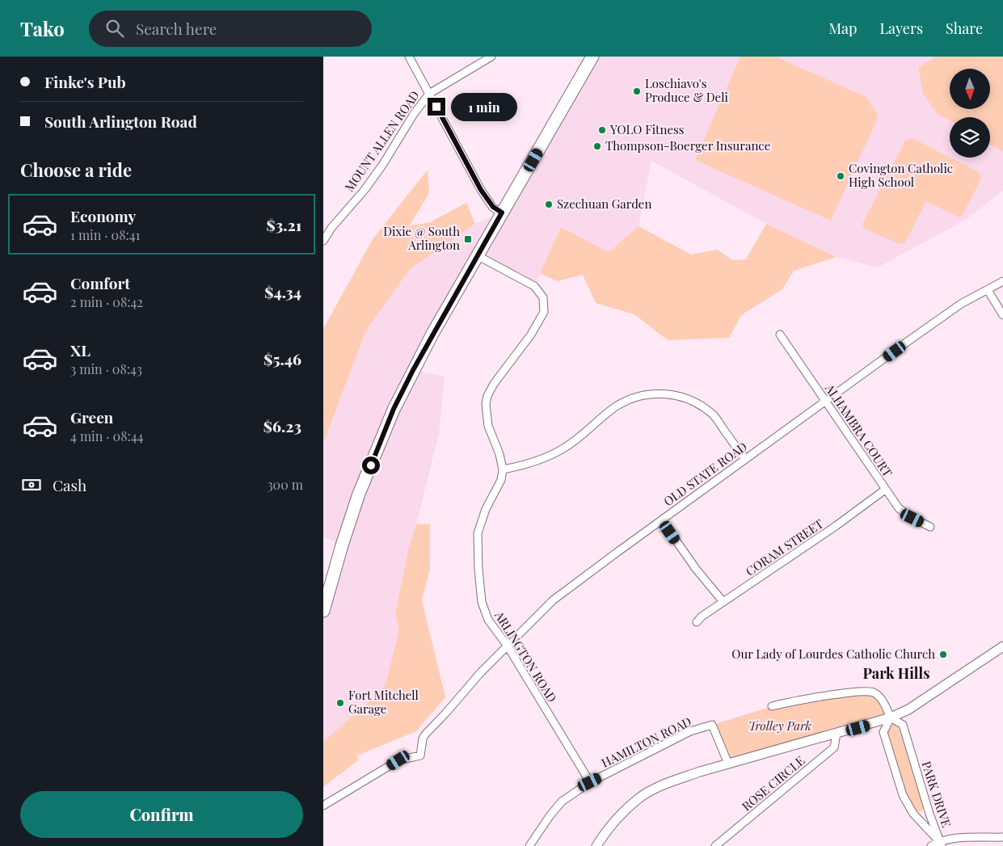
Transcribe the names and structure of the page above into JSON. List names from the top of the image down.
{
  "streets": {
    "street": [
      "MOUNT ALLEN ROAD",
      "ALHAMBRA COURT",
      "OLD STATE ROAD",
      "CORAM STREET",
      "ARLINGTON ROAD",
      "HAMILTON ROAD",
      "ROSE CIRCLE",
      "PARK DRIVE"
    ]
  },
  "crossings": [
    ["ALHAMBRA COURT", "OLD STATE ROAD"],
    ["ALHAMBRA COURT", "CORAM STREET"],
    ["OLD STATE ROAD", "ARLINGTON ROAD"],
    ["ARLINGTON ROAD", "HAMILTON ROAD"]
  ],
  "districts": ["Park Hills"],
  "parks": ["Trolley Park"],
  "places": {
    "other": [
      "Loschiavo's Produce & Deli",
      "YOLO Fitness",
      "Thompson-Boerger Insurance",
      "Covington Catholic High School",
      "Szechuan Garden",
      "Our Lady of Lourdes Catholic Church",
      "Fort Mitchell Garage"
    ],
    "transit": ["Dixie @ South Arlington"]
  },
  "north": "bottom",
  "page": {
    "header": "Tako",
    "search": "Search here",
    "nav": ["Map", "Layers", "Share"],
    "banner": ["Finke's Pub", "South Arlington Road"],
    "bubble": "1 min",
    "heading": "Choose a ride",
    "list": [
      {
        "name": "Economy",
        "note": "1 min · 08:41",
        "value": "$3.21"
      },
      {
        "name": "Comfort",
        "note": "2 min · 08:42",
        "value": "$4.34"
      },
      {
        "name": "XL",
        "note": "3 min · 08:43",
        "value": "$5.46"
      },
      {
        "name": "Green",
        "note": "4 min · 08:44",
        "value": "$6.23"
      }
    ],
    "pay": ["Cash", "300 m"],
    "buttons": "Confirm"
  }
}
